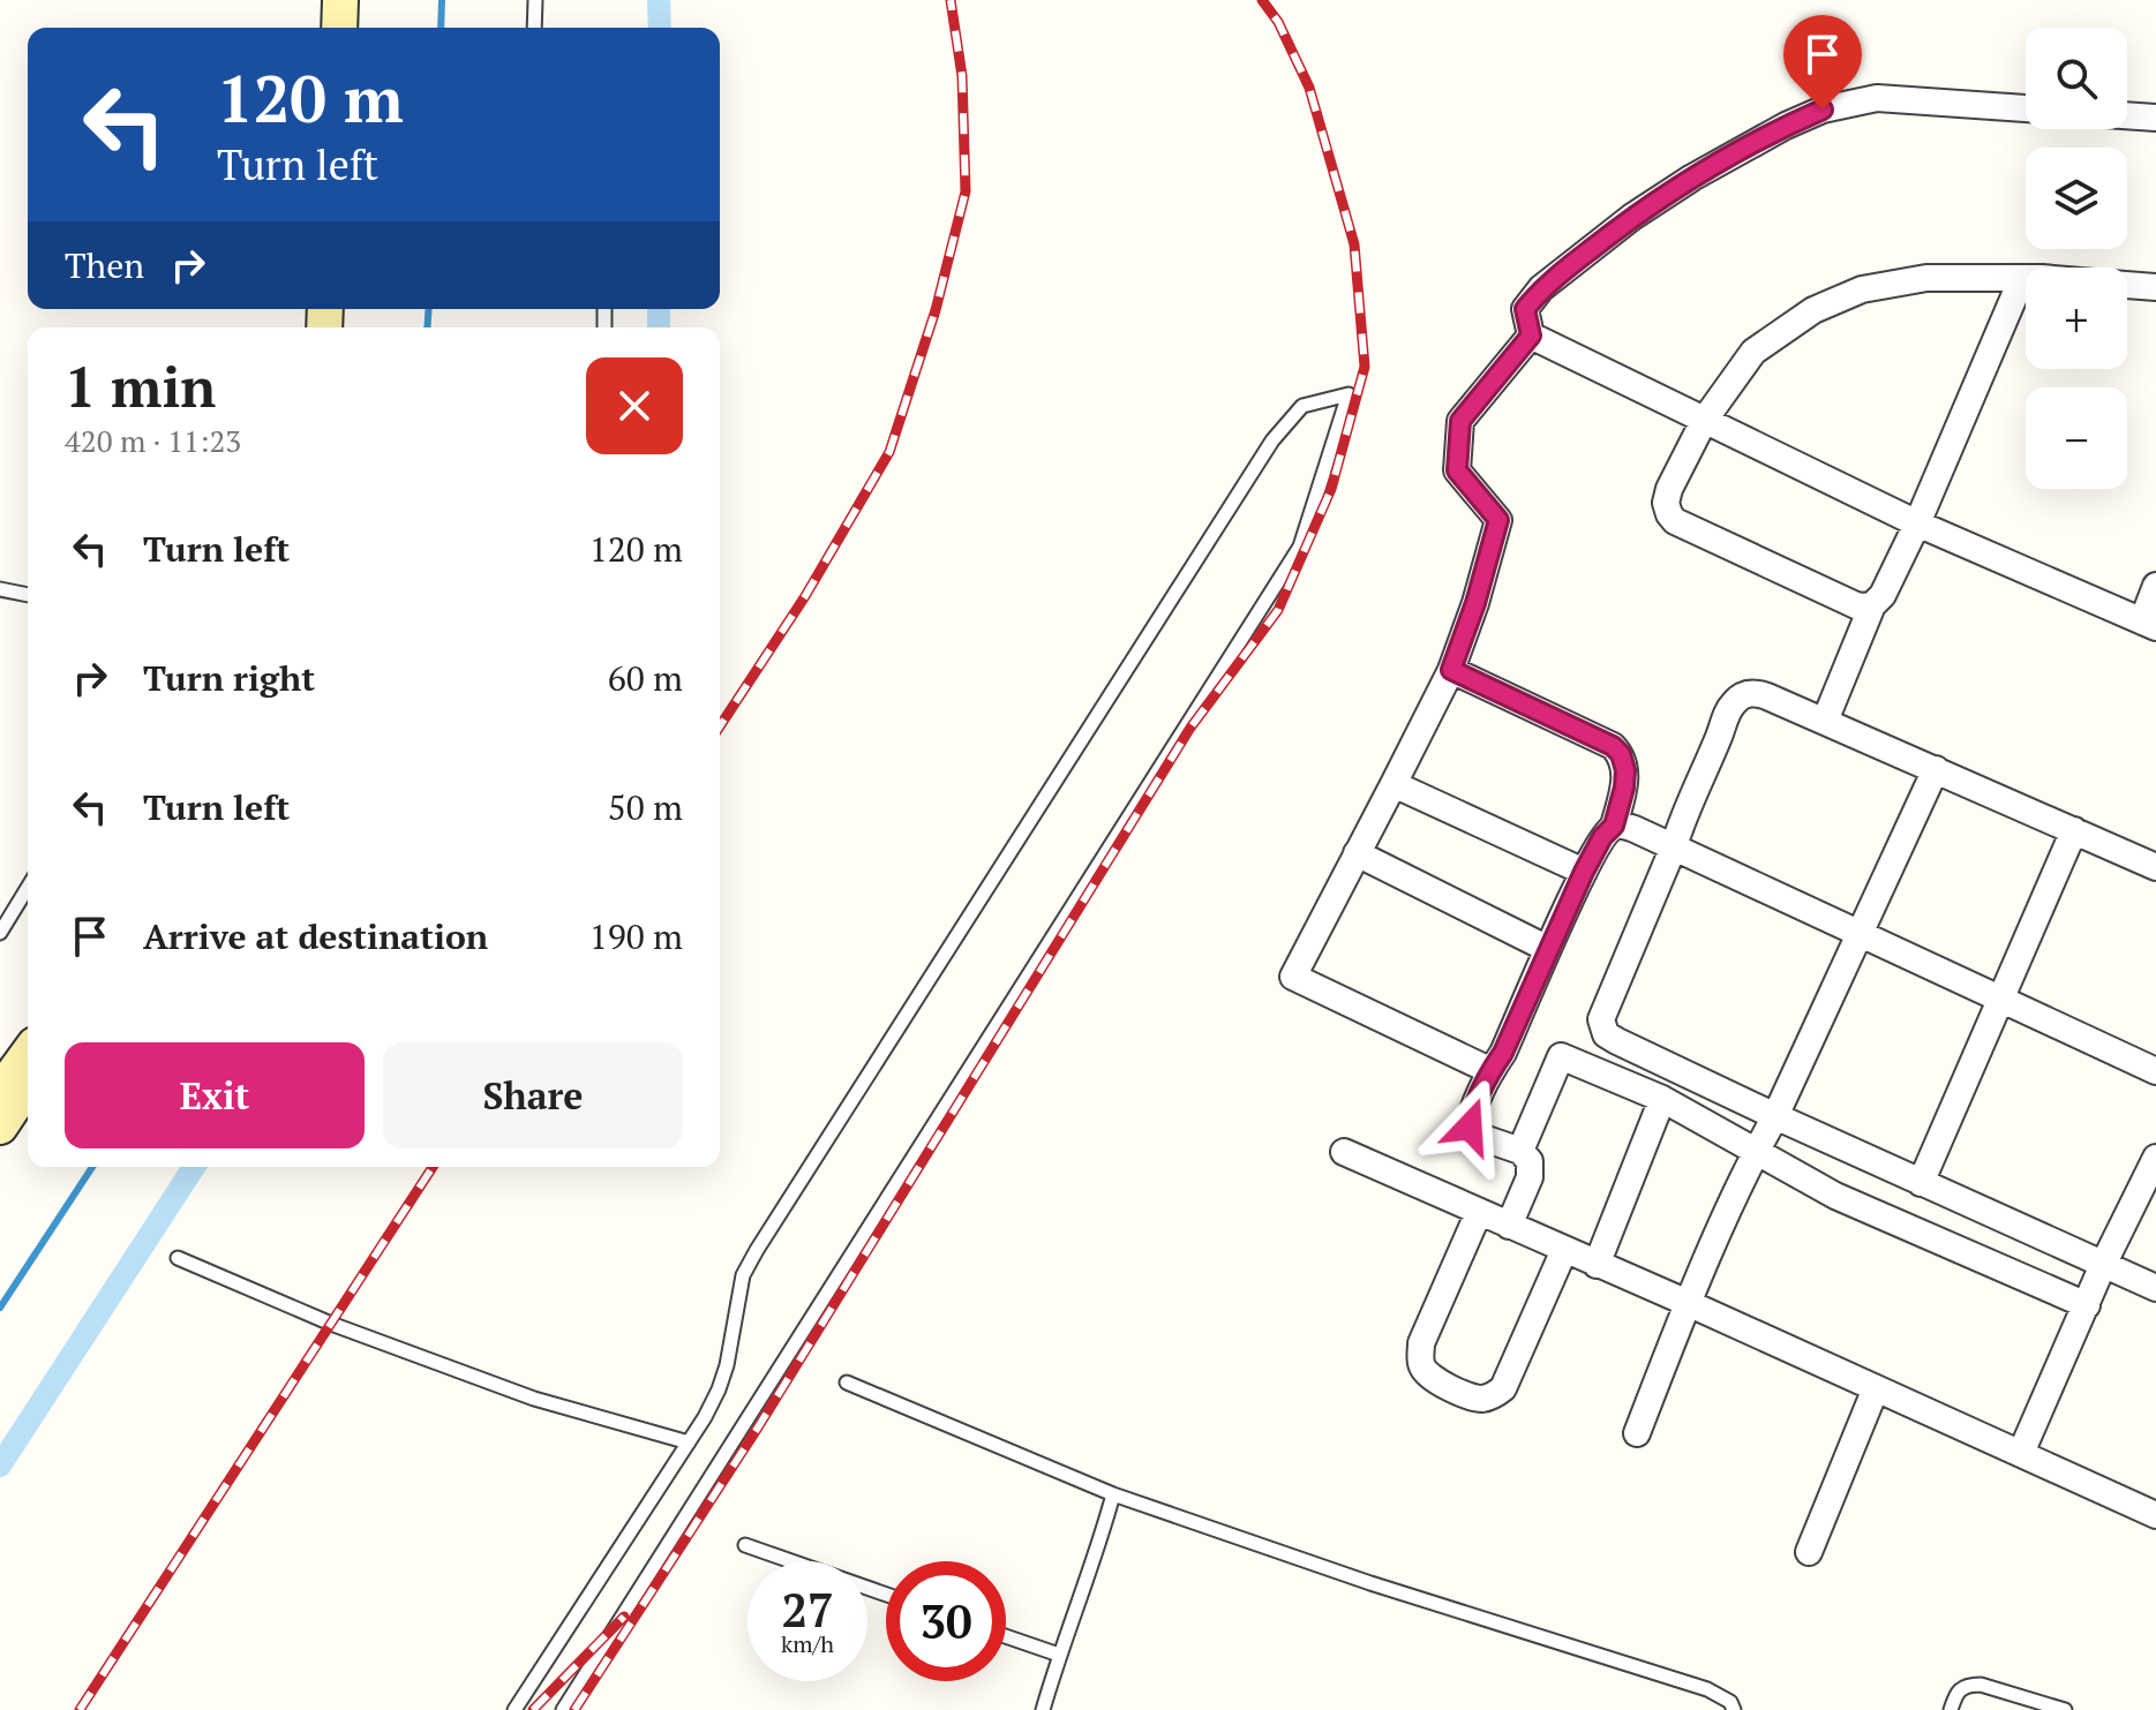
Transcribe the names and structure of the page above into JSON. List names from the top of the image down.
{
  "page": {
    "map_buttons": ["+", "−"],
    "turn": ["120 m", "Turn left"],
    "then": "Then",
    "heading": ["1 min", "420 m · 11:23"],
    "list": [
      {
        "name": "Turn left",
        "value": "120 m"
      },
      {
        "name": "Turn right",
        "value": "60 m"
      },
      {
        "name": "Turn left",
        "value": "50 m"
      },
      {
        "name": "Arrive at destination",
        "value": "190 m"
      }
    ],
    "buttons": ["Exit", "Share"],
    "speed": "27 km/h",
    "limit": "30"
  }
}
